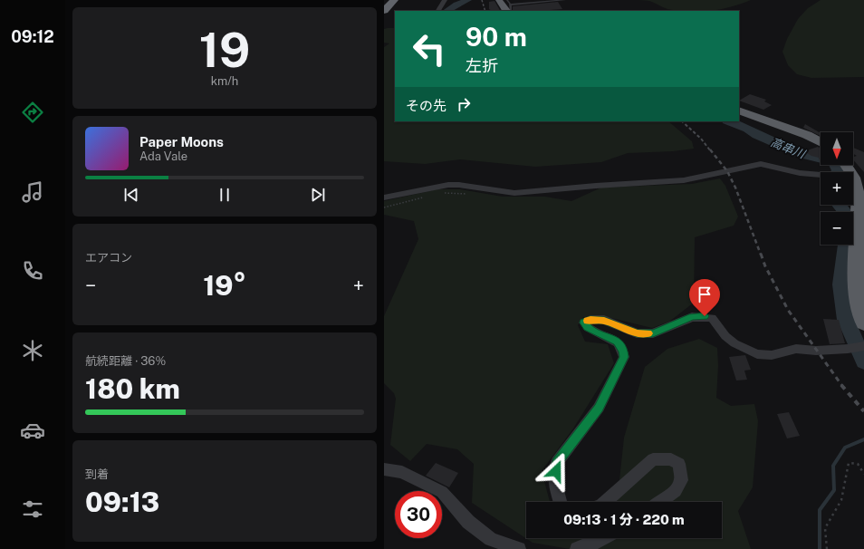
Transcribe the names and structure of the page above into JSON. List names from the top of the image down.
{
  "water": ["高串川"],
  "north": "bottom",
  "page": {
    "tabs": "09:12",
    "tile": [
      ["19", "km/h"],
      "エアコン",
      ["航続距離 · 36%", "180 km"],
      ["到着", "09:13"]
    ],
    "turn": ["90 m", "左折"],
    "then": "その先",
    "song": ["Paper Moons", "Ada Vale"],
    "map_buttons": ["+", "−"],
    "heat": ["−", "19°", "+"],
    "limit": "30",
    "trip": "09:13 · 1 分 · 220 m"
  }
}
